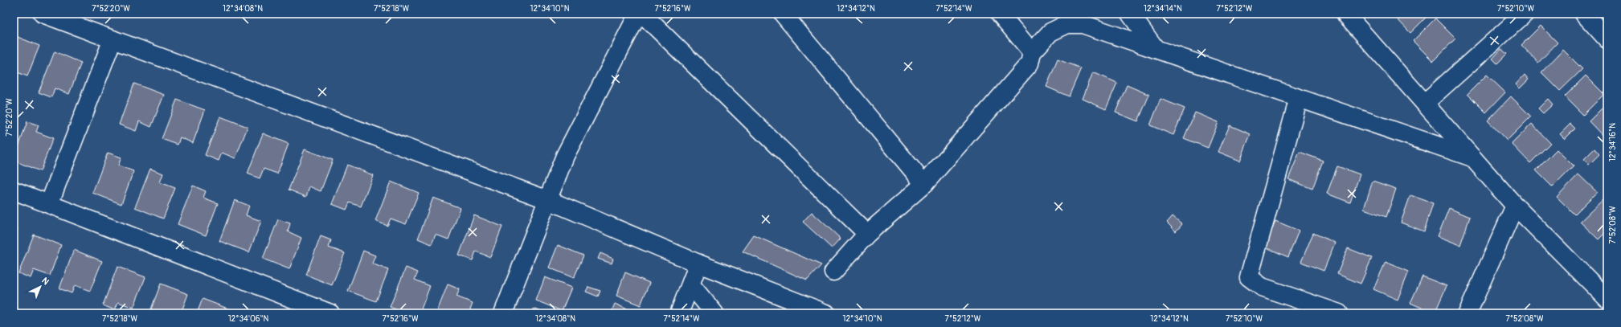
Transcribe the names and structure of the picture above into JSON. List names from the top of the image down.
{
  "north": "top right",
  "coordinates": [
    "7°52'20\"W",
    "12°34'08\"N",
    "7°52'18\"W",
    "12°34'10\"N",
    "7°52'16\"W",
    "12°34'12\"N",
    "7°52'14\"W",
    "12°34'14\"N",
    "7°52'12\"W",
    "7°52'10\"W",
    "12°34'16\"N",
    "7°52'08\"W",
    "12°34'06\"N"
  ]
}
